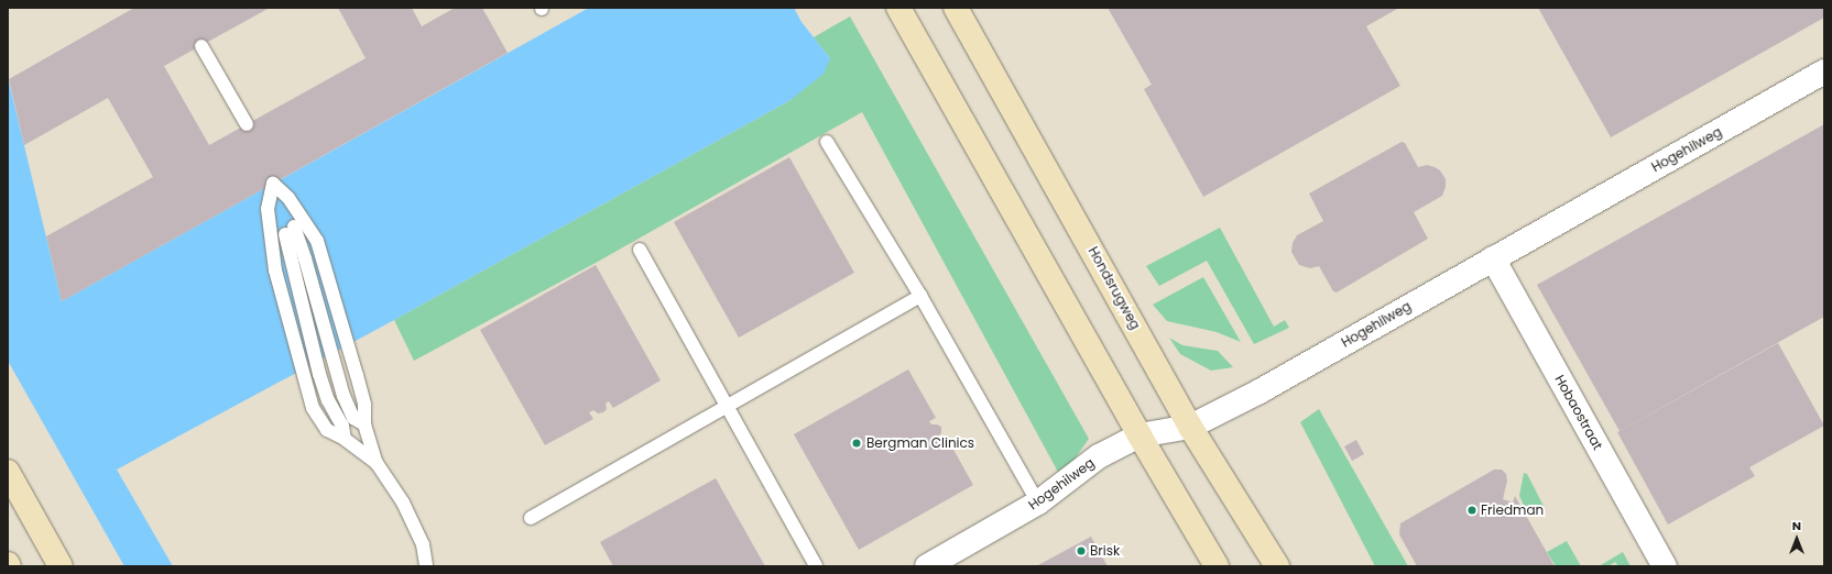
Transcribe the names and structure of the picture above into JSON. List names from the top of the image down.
{
  "streets": {
    "street": ["Hogehilweg", "Hondsrugweg", "Hobaostraat"]
  },
  "crossings": [
    ["Hogehilweg", "Hondsrugweg"],
    ["Hogehilweg", "Hobaostraat"]
  ],
  "places": ["Bergman Clinics", "Friedman", "Brisk"],
  "north": "top"
}
